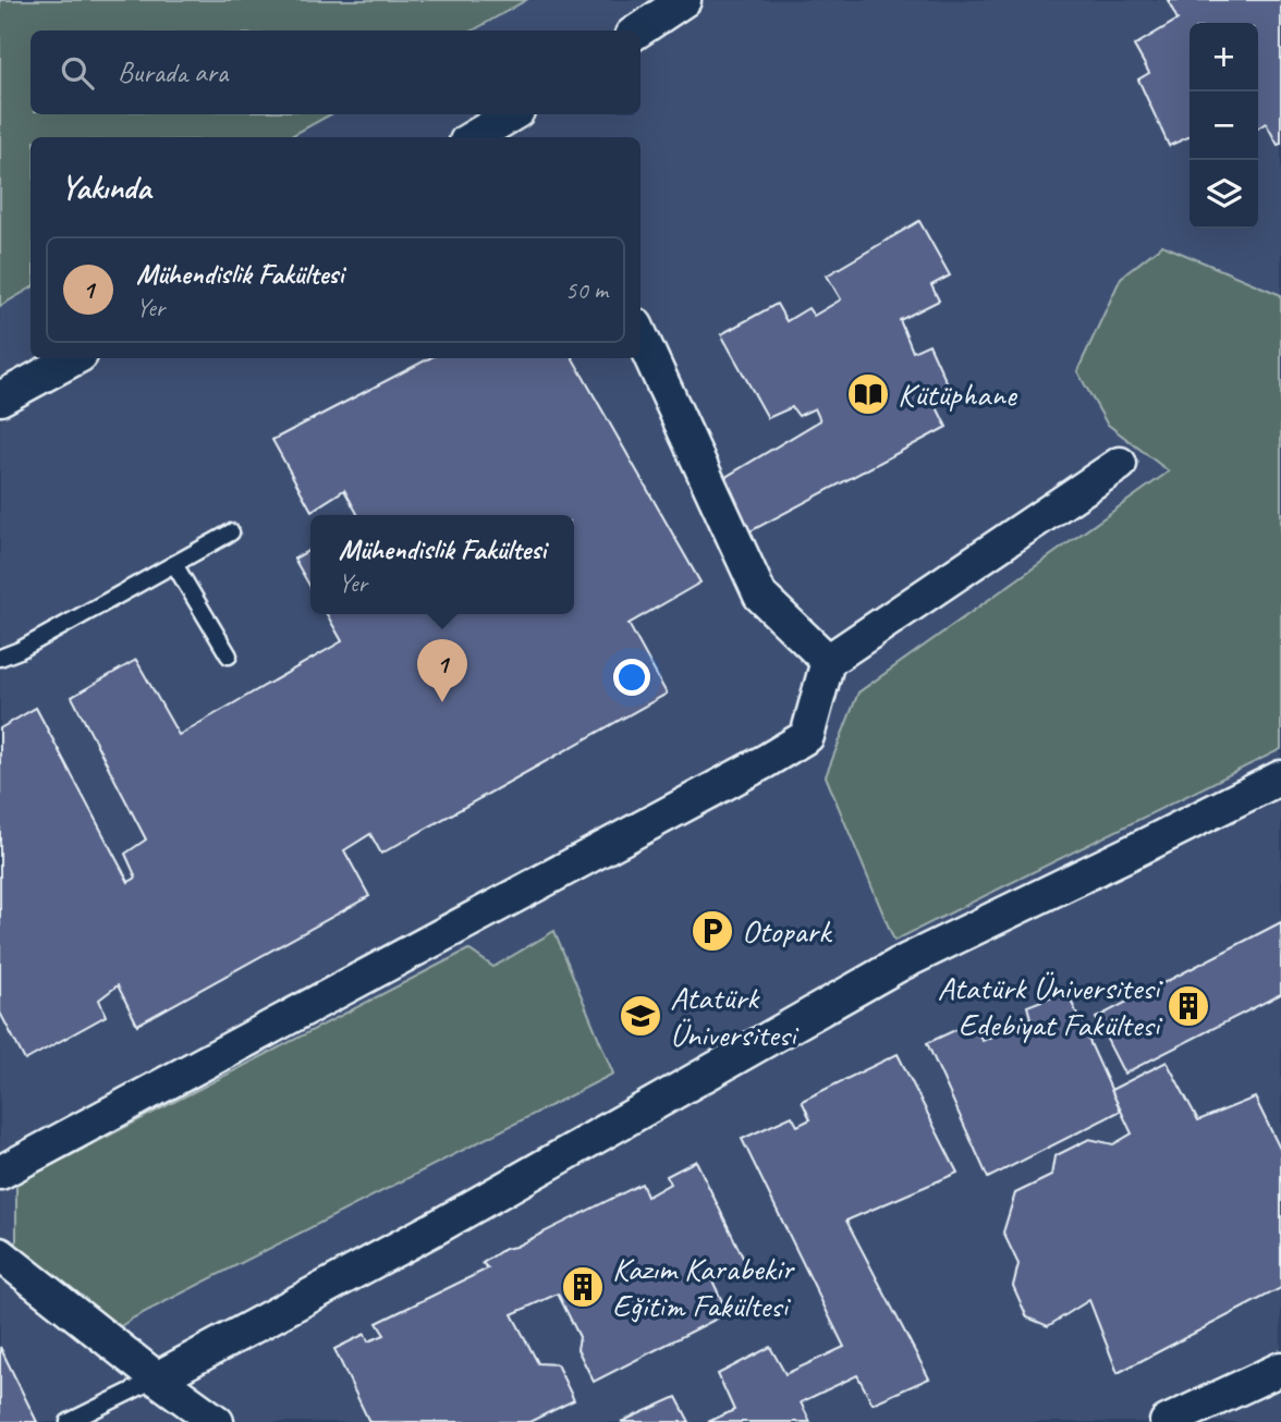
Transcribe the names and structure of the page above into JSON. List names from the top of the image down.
{
  "places": {
    "library": ["Kütüphane"],
    "parking": ["Otopark"],
    "building": ["Atatürk Üniversitesi Edebiyat Fakültesi", "Kazım Karabekir Eğitim Fakültesi"],
    "school or university": ["Atatürk Üniversitesi"]
  },
  "page": {
    "map_buttons": ["+", "−"],
    "search": "Burada ara",
    "heading": "Yakında",
    "list": [
      {
        "mark": "1",
        "name": "Mühendislik Fakültesi",
        "note": "Yer",
        "value": "50 m"
      }
    ],
    "popup": ["Mühendislik Fakültesi", "Yer"],
    "pins": "1"
  }
}
